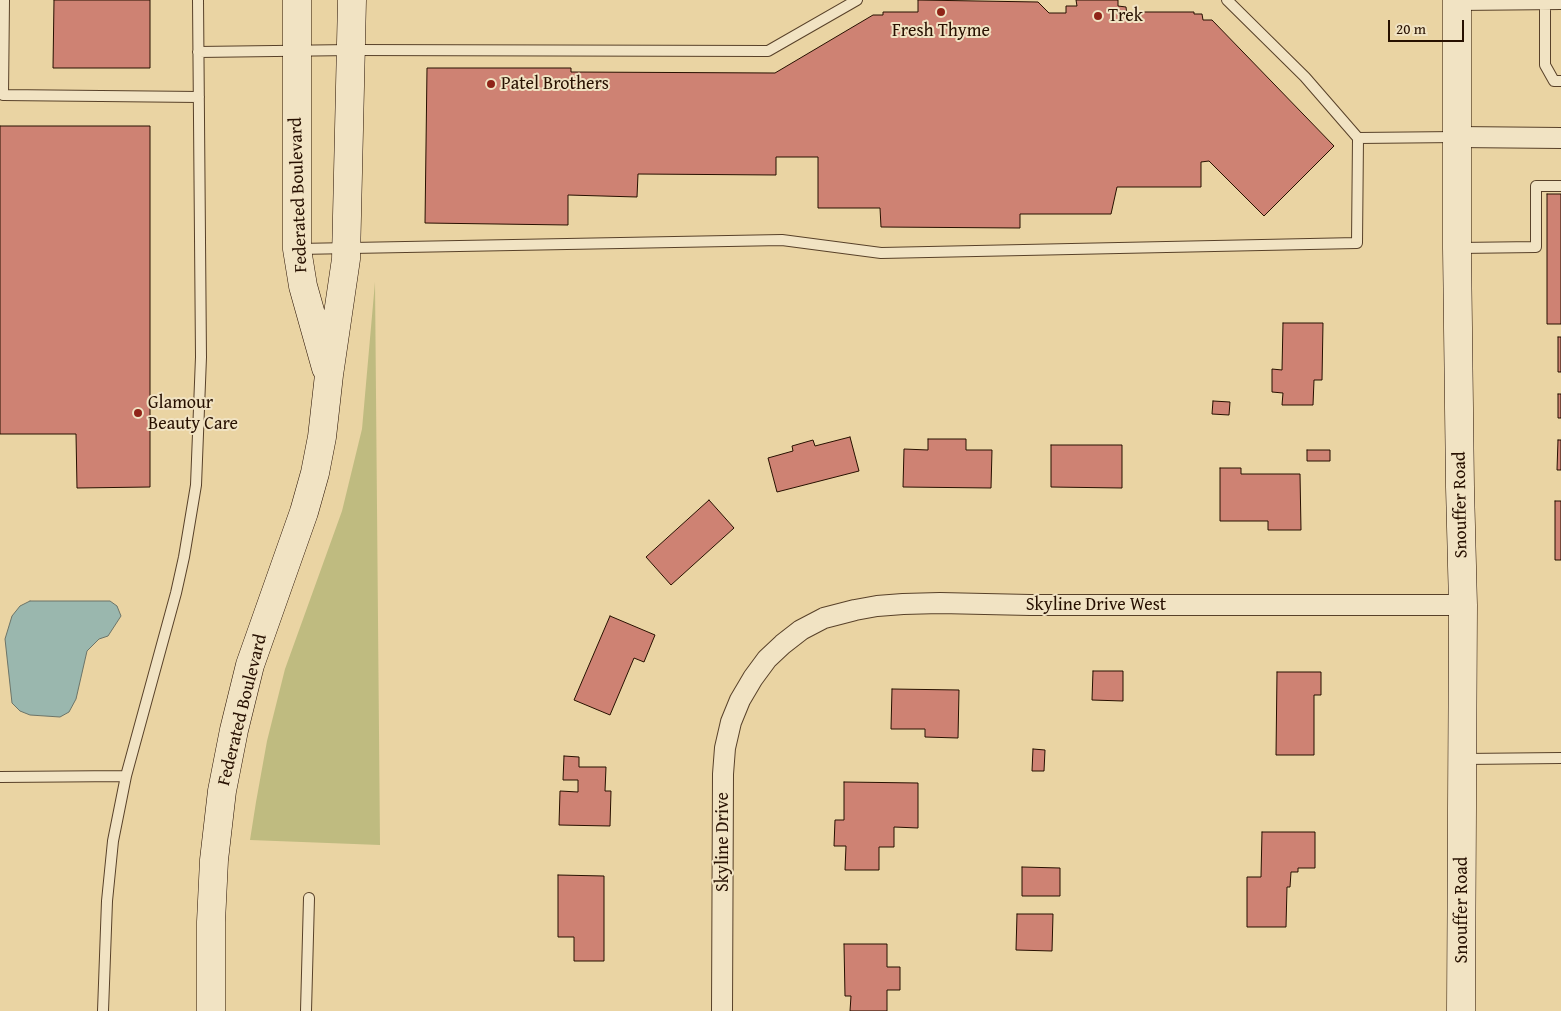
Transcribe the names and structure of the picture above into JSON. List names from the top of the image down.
{
  "streets": {
    "main road": ["Federated Boulevard", "Snouffer Road"],
    "street": ["Skyline Drive West", "Skyline Drive"]
  },
  "crossings": [
    ["Snouffer Road", "Skyline Drive West"],
    ["Skyline Drive West", "Skyline Drive"]
  ],
  "places": [
    "Fresh Thyme",
    "Trek",
    "Patel Brothers",
    "Glamour Beauty Care"
  ],
  "scale_bar": "20 m"
}
